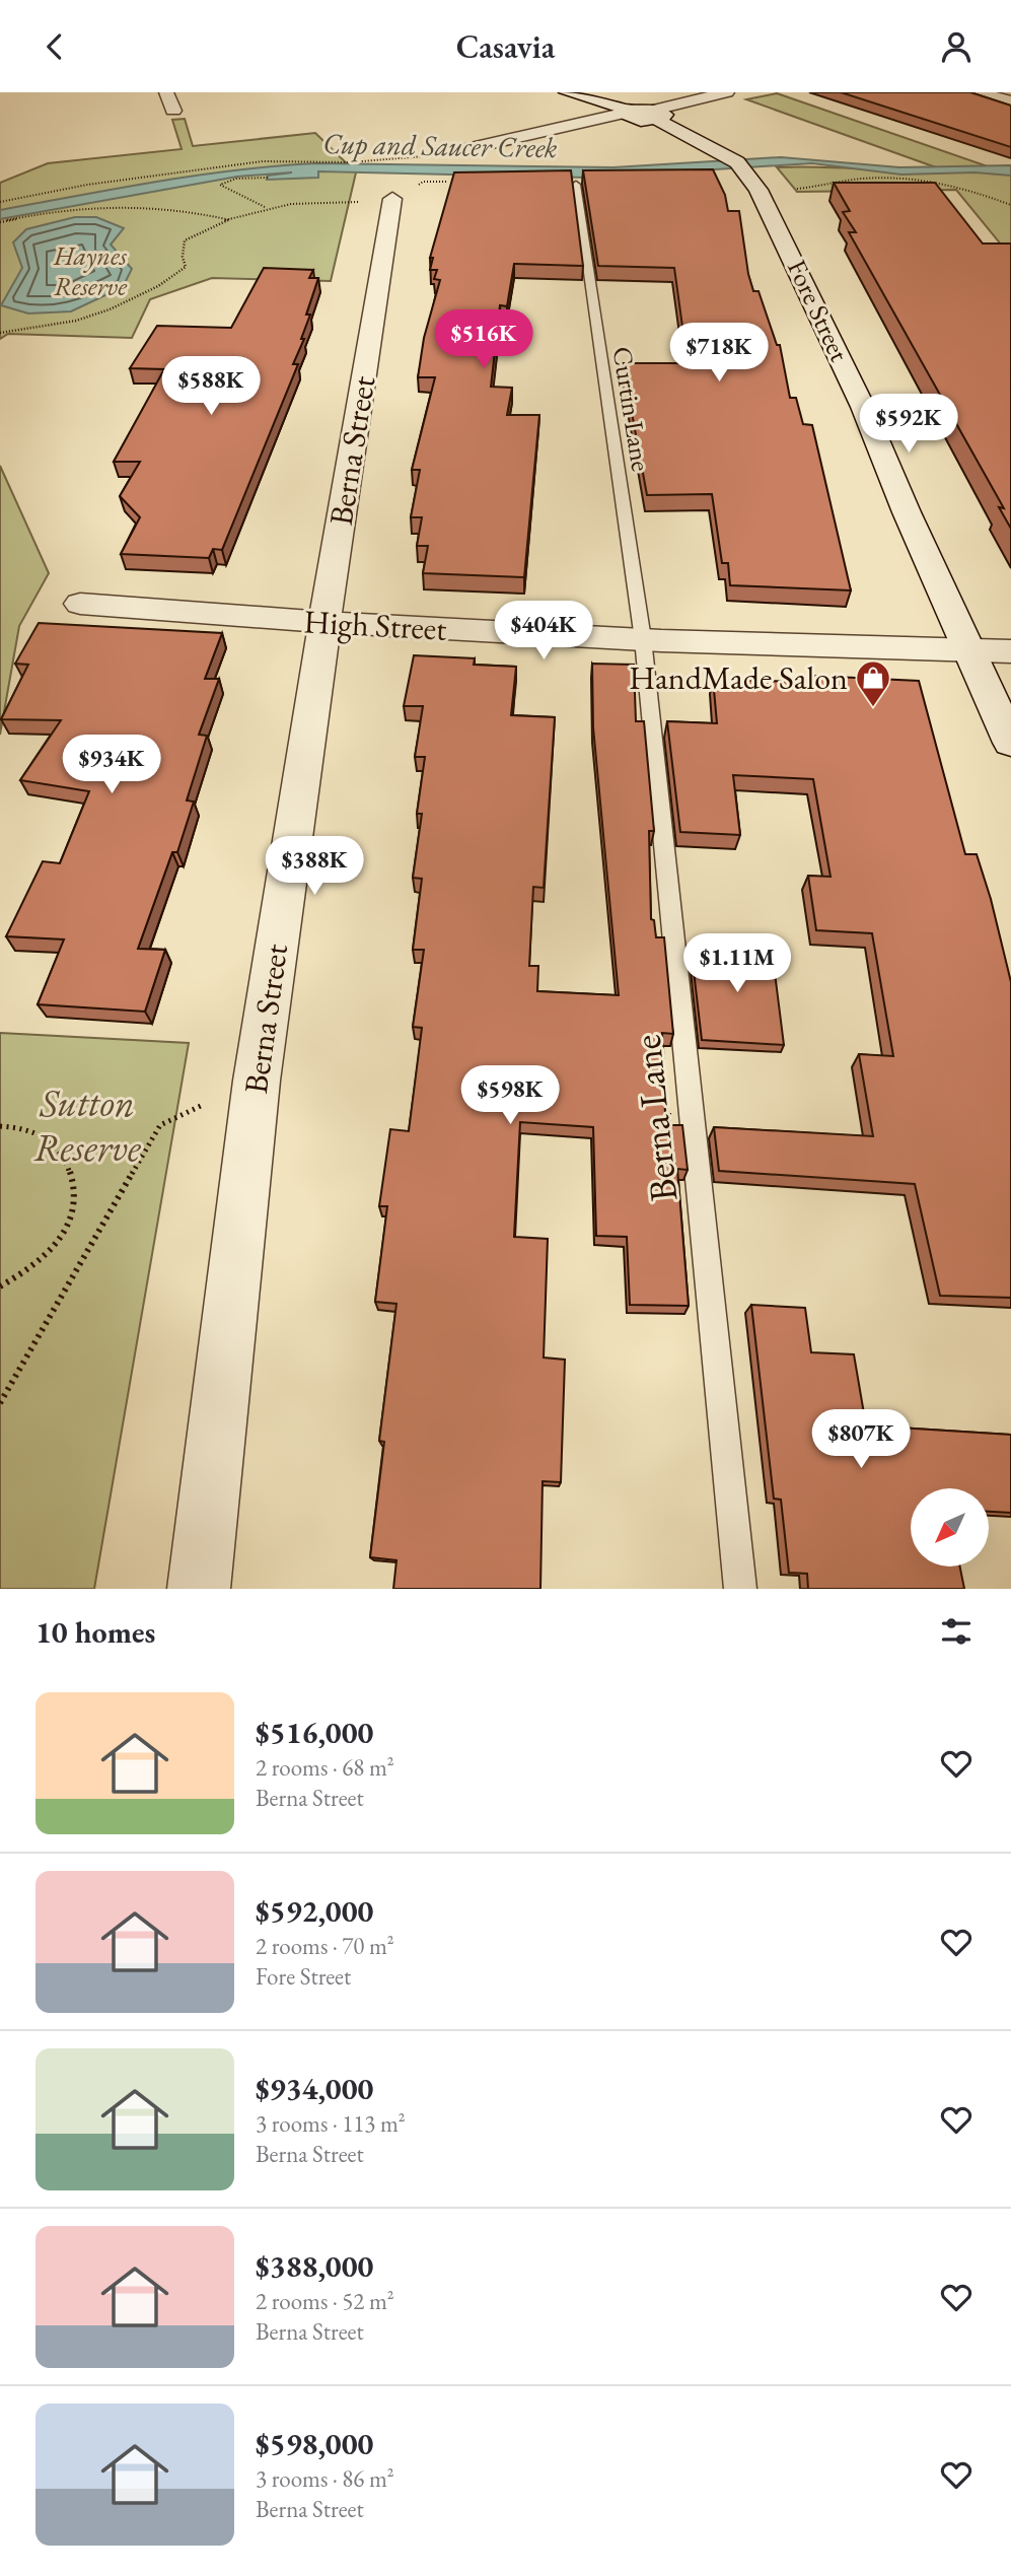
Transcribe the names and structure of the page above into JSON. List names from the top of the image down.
{
  "streets": {
    "street": ["Fore Street", "Berna Street", "High Street"],
    "lane": ["Curtin Lane", "Berna Lane"]
  },
  "crossings": [
    ["Fore Street", "High Street"],
    ["Curtin Lane", "High Street"],
    ["Curtin Lane", "Berna Lane"],
    ["Berna Street", "High Street"],
    ["High Street", "Berna Lane"]
  ],
  "water": ["Cup and Saucer Creek"],
  "parks": ["Haynes Reserve", "Sutton Reserve"],
  "places": {
    "shop": ["HandMade Salon"]
  },
  "north": "bottom left",
  "page": {
    "header": "Casavia",
    "price": [
      "$516K",
      "$718K",
      "$588K",
      "$592K",
      "$404K",
      "$934K",
      "$388K",
      "$1.11M",
      "$598K",
      "$807K"
    ],
    "heading": "10 homes",
    "list": [
      {
        "name": "$516,000",
        "note": "2 rooms · 68 m² · Berna Street"
      },
      {
        "name": "$592,000",
        "note": "2 rooms · 70 m² · Fore Street"
      },
      {
        "name": "$934,000",
        "note": "3 rooms · 113 m² · Berna Street"
      },
      {
        "name": "$388,000",
        "note": "2 rooms · 52 m² · Berna Street"
      },
      {
        "name": "$598,000",
        "note": "3 rooms · 86 m² · Berna Street"
      }
    ]
  }
}
